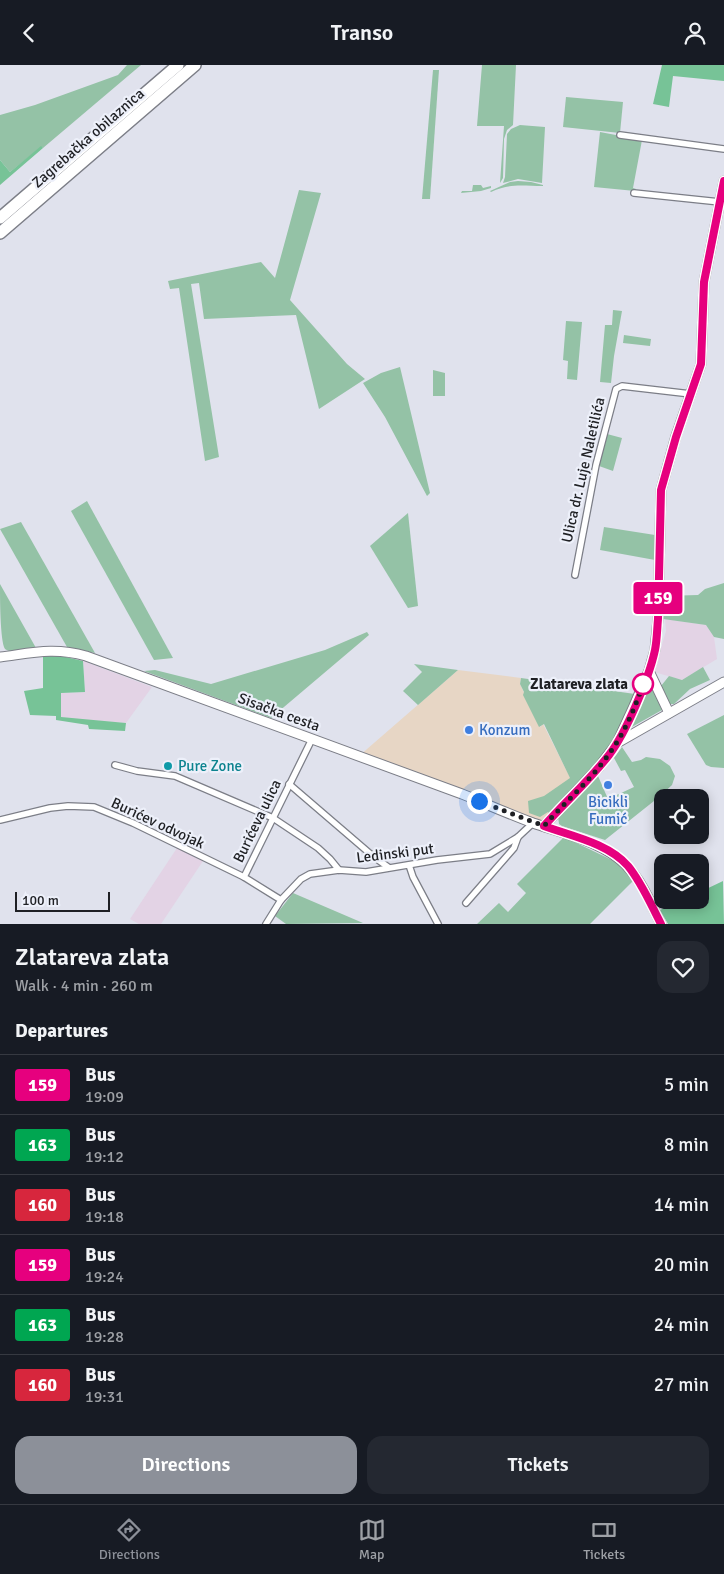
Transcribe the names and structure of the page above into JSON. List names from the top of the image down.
{
  "streets": {
    "highway": ["Zagrebačka obilaznica"],
    "street": [
      "Ulica dr. Luje Naletilića",
      "Sisačka cesta",
      "Burićeva ulica",
      "Burićev odvojak",
      "Ledinski put"
    ]
  },
  "crossings": [
    ["Sisačka cesta", "Burićeva ulica"],
    ["Sisačka cesta", "Ledinski put"],
    ["Burićeva ulica", "Burićev odvojak"],
    ["Burićeva ulica", "Ledinski put"]
  ],
  "places": [
    "Zlatareva zlata",
    "Konzum",
    "Pure Zone",
    "Bicikli Fumić"
  ],
  "lines": ["bus line 159"],
  "scale_bar": "100 m",
  "page": {
    "header": "Transo",
    "on_map": "159",
    "scale": "100 m",
    "heading": [
      ["Zlatareva zlata", "Walk · 4 min · 260 m"],
      "Departures"
    ],
    "list": [
      {
        "mark": "159",
        "name": "Bus",
        "note": "19:09",
        "value": "5 min"
      },
      {
        "mark": "163",
        "name": "Bus",
        "note": "19:12",
        "value": "8 min"
      },
      {
        "mark": "160",
        "name": "Bus",
        "note": "19:18",
        "value": "14 min"
      },
      {
        "mark": "159",
        "name": "Bus",
        "note": "19:24",
        "value": "20 min"
      },
      {
        "mark": "163",
        "name": "Bus",
        "note": "19:28",
        "value": "24 min"
      },
      {
        "mark": "160",
        "name": "Bus",
        "note": "19:31",
        "value": "27 min"
      }
    ],
    "buttons": ["Directions", "Tickets"],
    "tabs": ["Directions", "Map", "Tickets"]
  }
}
